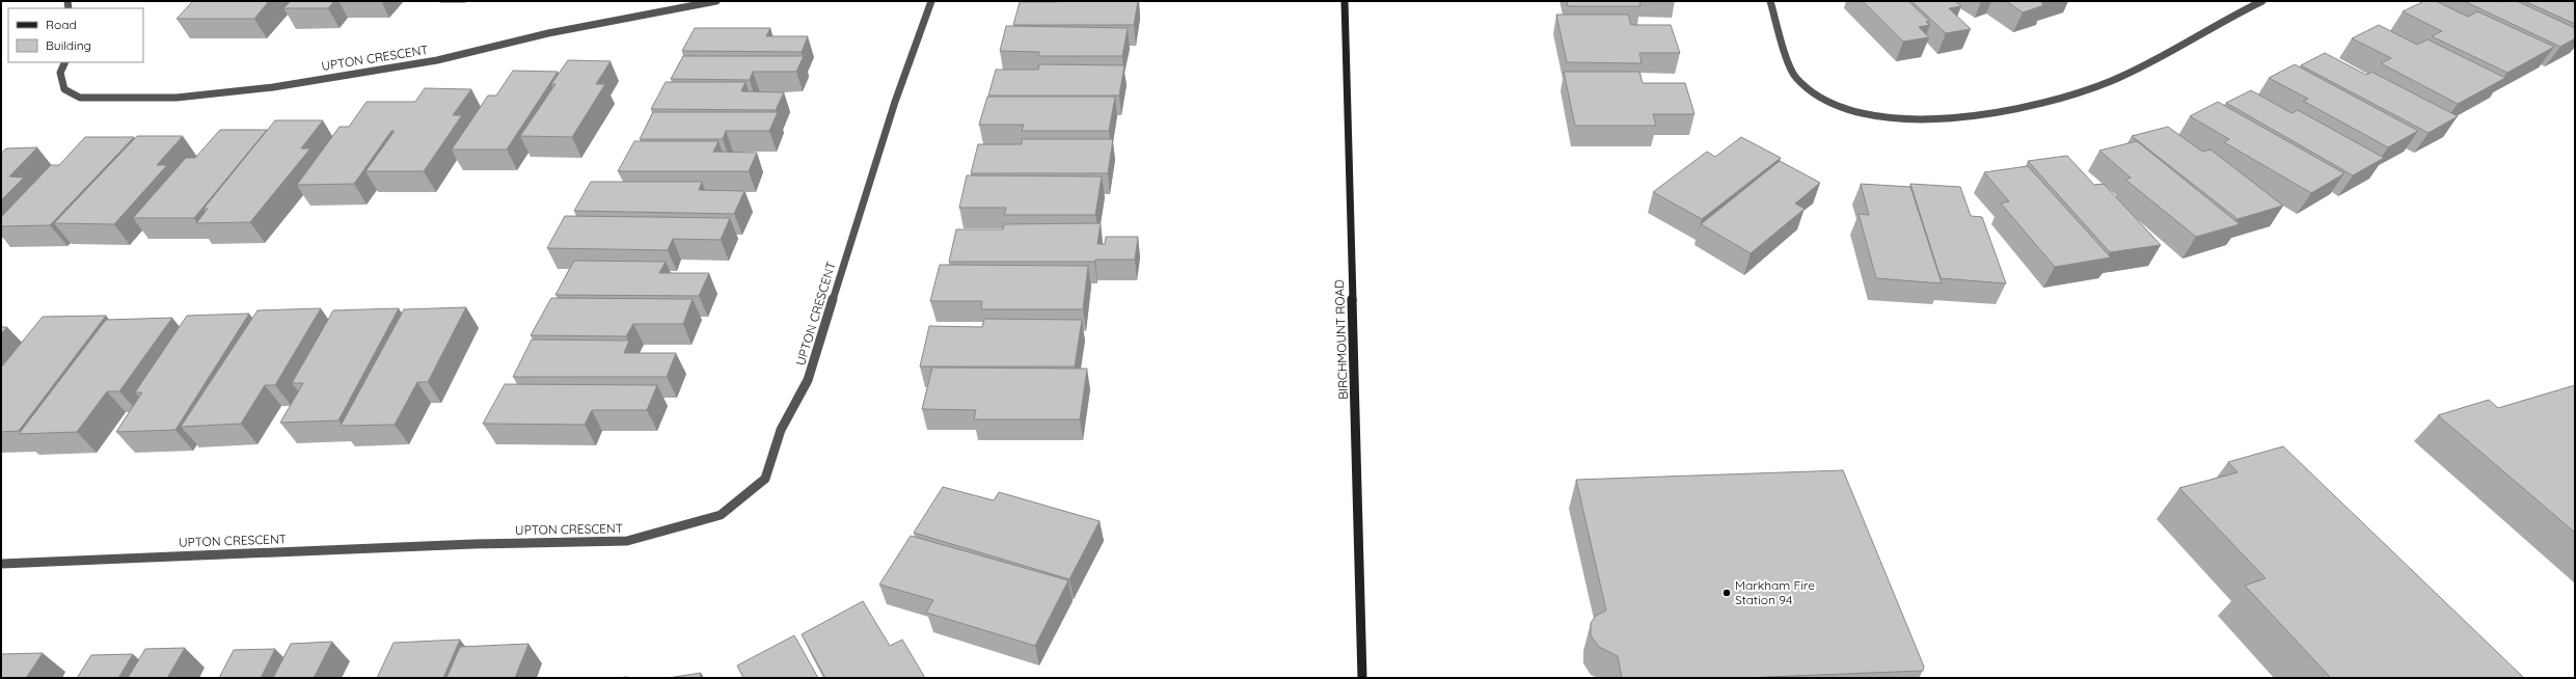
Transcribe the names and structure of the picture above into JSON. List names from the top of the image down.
{
  "streets": {
    "main road": ["BIRCHMOUNT ROAD"],
    "street": ["UPTON CRESCENT"]
  },
  "places": ["Markham Fire Station 94"],
  "legend": ["Road", "Building"]
}
